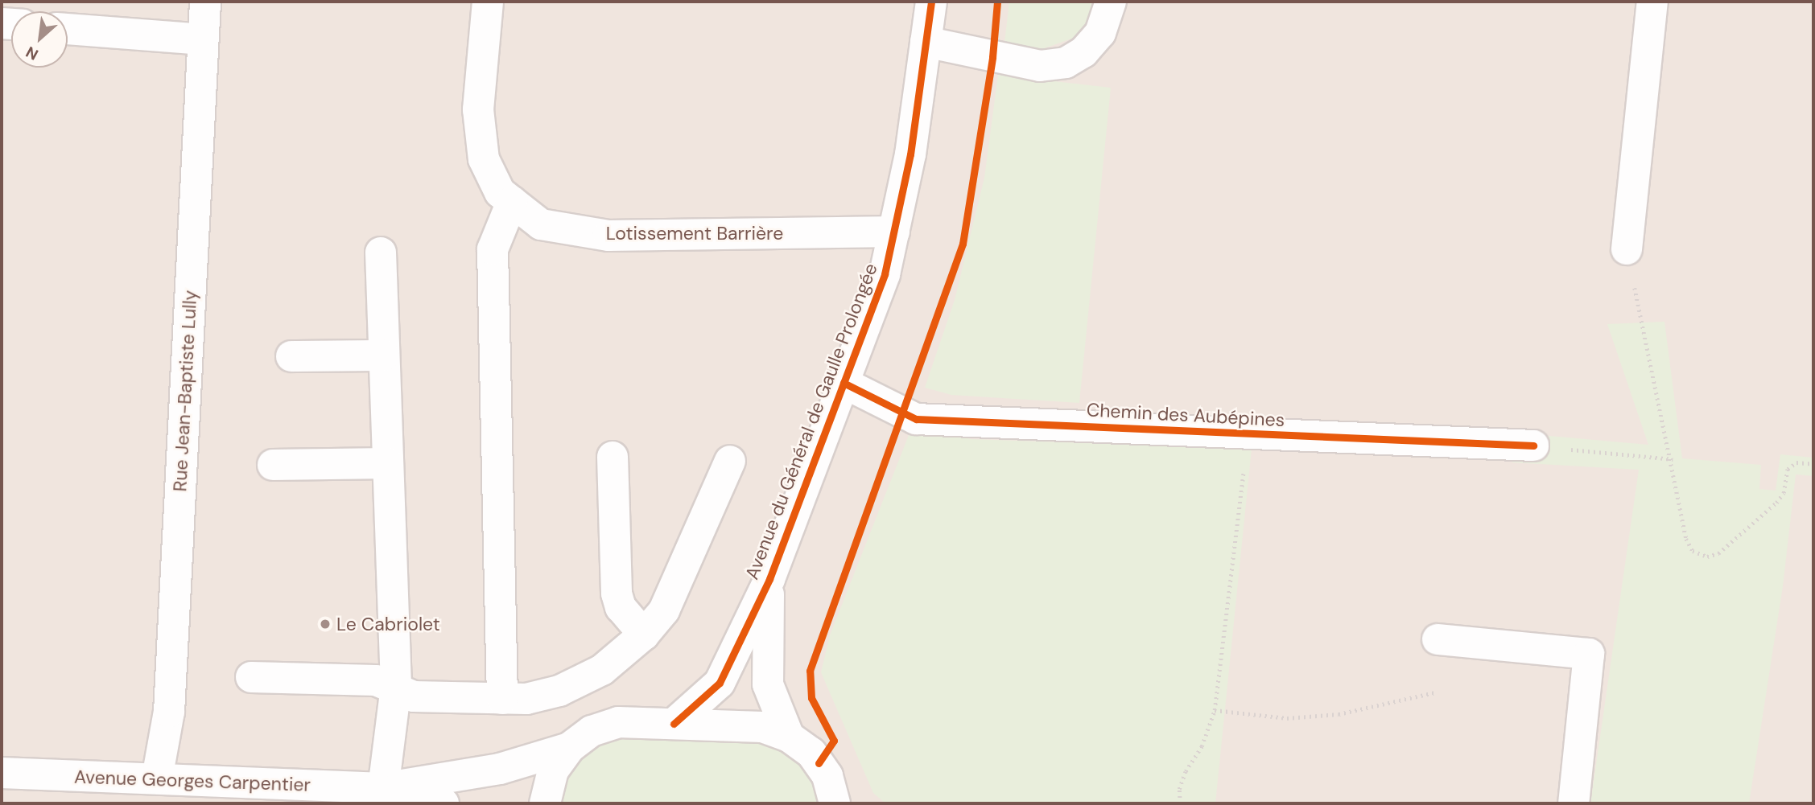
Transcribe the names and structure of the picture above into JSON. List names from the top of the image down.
{
  "streets": {
    "street": [
      "Lotissement Barrière",
      "Rue Jean-Baptiste Lully",
      "Chemin des Aubépines",
      "Avenue du Général de Gaulle Prolongée",
      "Avenue Georges Carpentier"
    ]
  },
  "crossings": [
    ["Lotissement Barrière", "Avenue du Général de Gaulle Prolongée"],
    ["Rue Jean-Baptiste Lully", "Avenue Georges Carpentier"],
    ["Chemin des Aubépines", "Avenue du Général de Gaulle Prolongée"]
  ],
  "places": ["Le Cabriolet"],
  "north": "bottom left"
}
